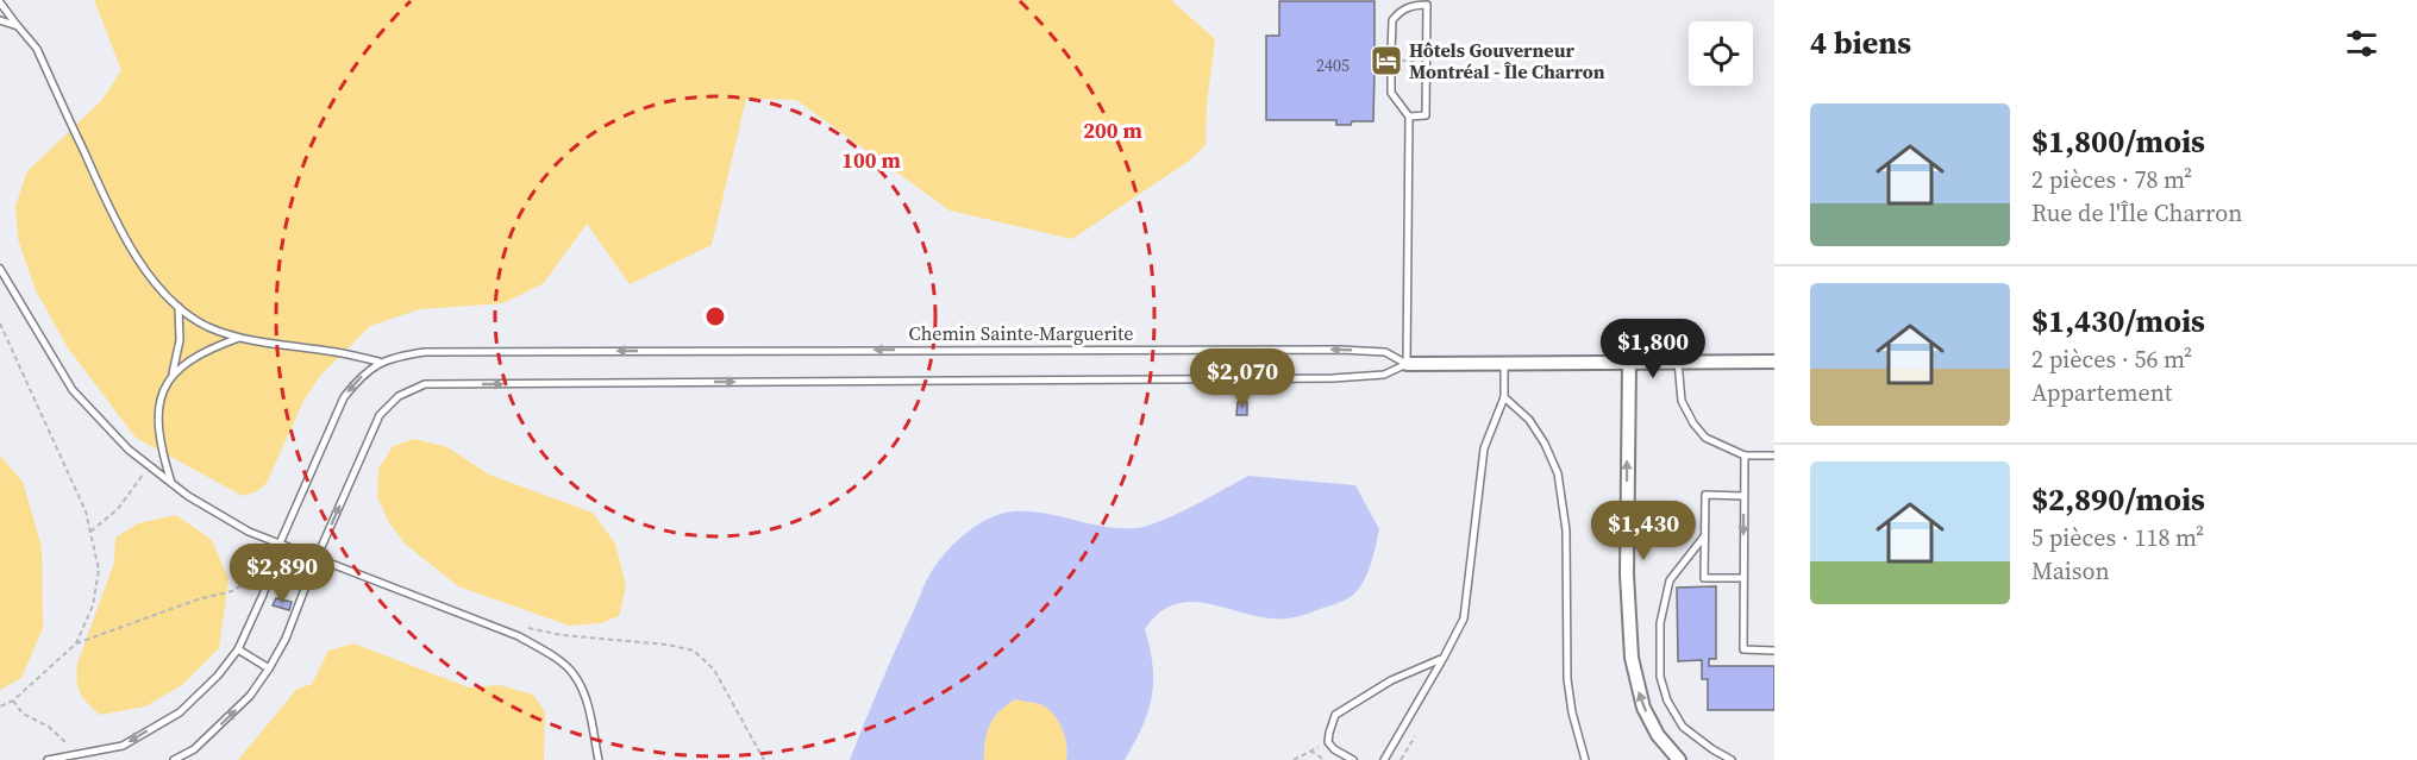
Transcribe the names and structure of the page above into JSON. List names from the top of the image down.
{
  "streets": {
    "lane": ["Chemin Sainte-Marguerite"]
  },
  "places": {
    "hotel": ["Hôtels Gouverneur Montréal - Île Charron"]
  },
  "house_numbers": ["2405"],
  "page": {
    "heading": "4 biens",
    "list": [
      {
        "name": "$1,800/mois",
        "note": "2 pièces · 78 m² · Rue de l'Île Charron"
      },
      {
        "name": "$1,430/mois",
        "note": "2 pièces · 56 m² · Appartement"
      },
      {
        "name": "$2,890/mois",
        "note": "5 pièces · 118 m² · Maison"
      }
    ],
    "price": [
      "$1,800",
      "$2,070",
      "$1,430",
      "$2,890"
    ]
  },
  "rings": ["200 m", "100 m"]
}
